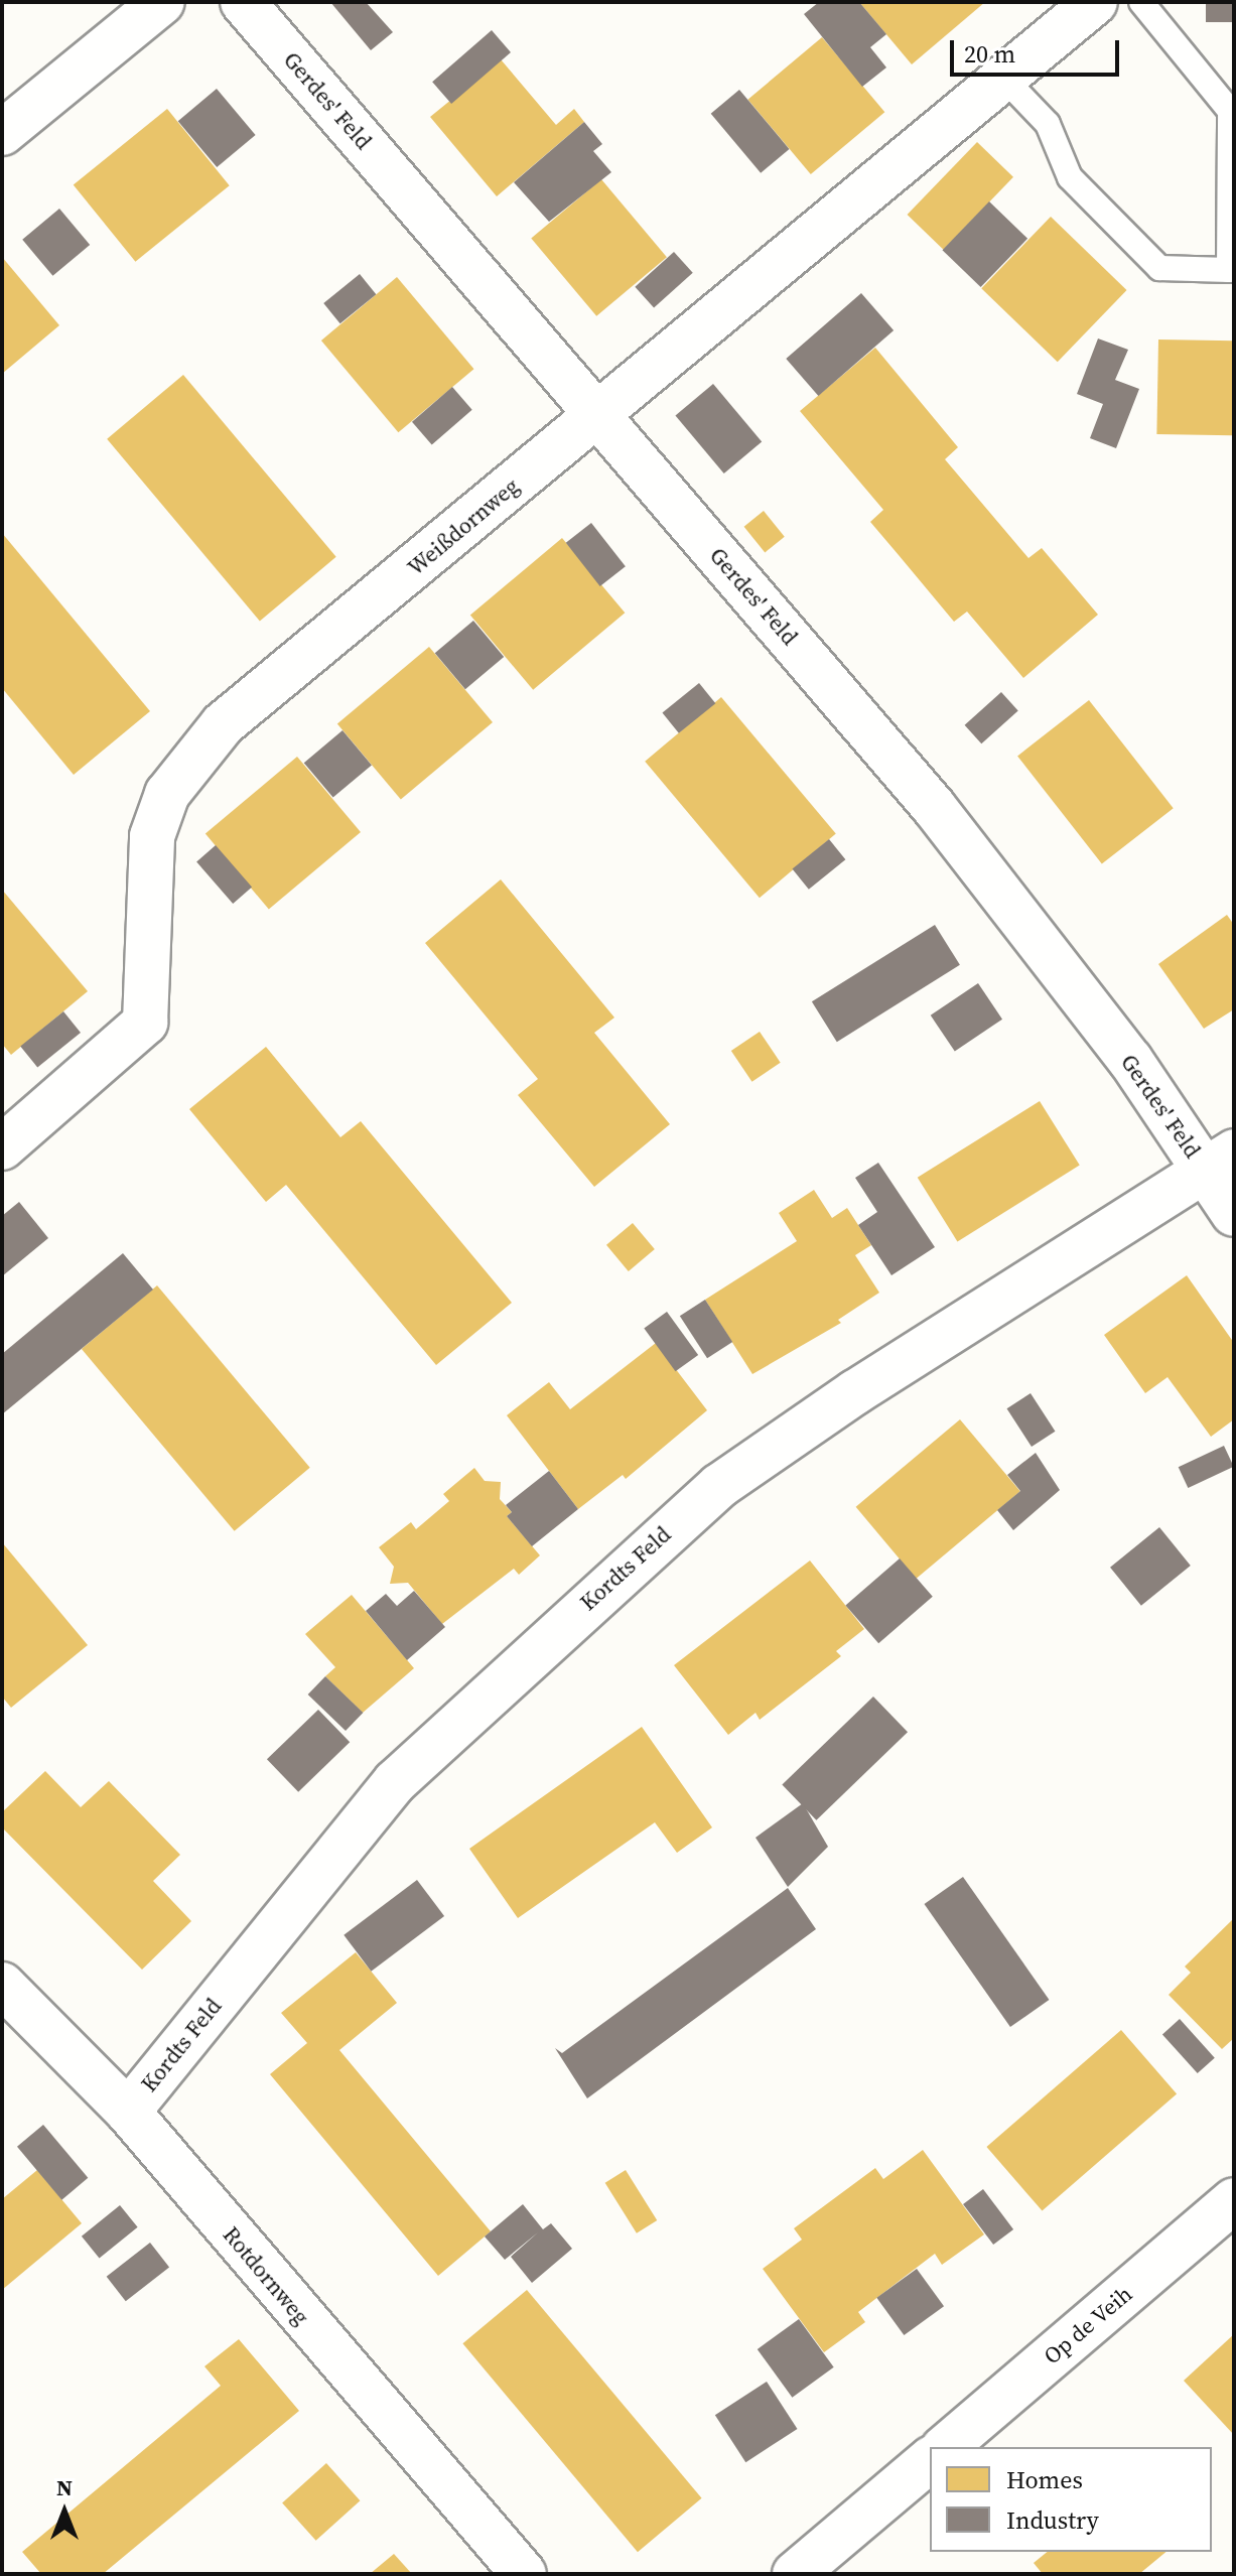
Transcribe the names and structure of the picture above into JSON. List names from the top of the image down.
{
  "streets": {
    "street": [
      "Gerdes' Feld",
      "Weißdornweg",
      "Kordts Feld",
      "Rotdornweg",
      "Op de Veih"
    ]
  },
  "crossings": [
    ["Gerdes' Feld", "Weißdornweg"],
    ["Gerdes' Feld", "Kordts Feld"],
    ["Kordts Feld", "Rotdornweg"]
  ],
  "legend": ["Homes", "Industry"],
  "scale_bar": "20 m",
  "north": "top"
}
